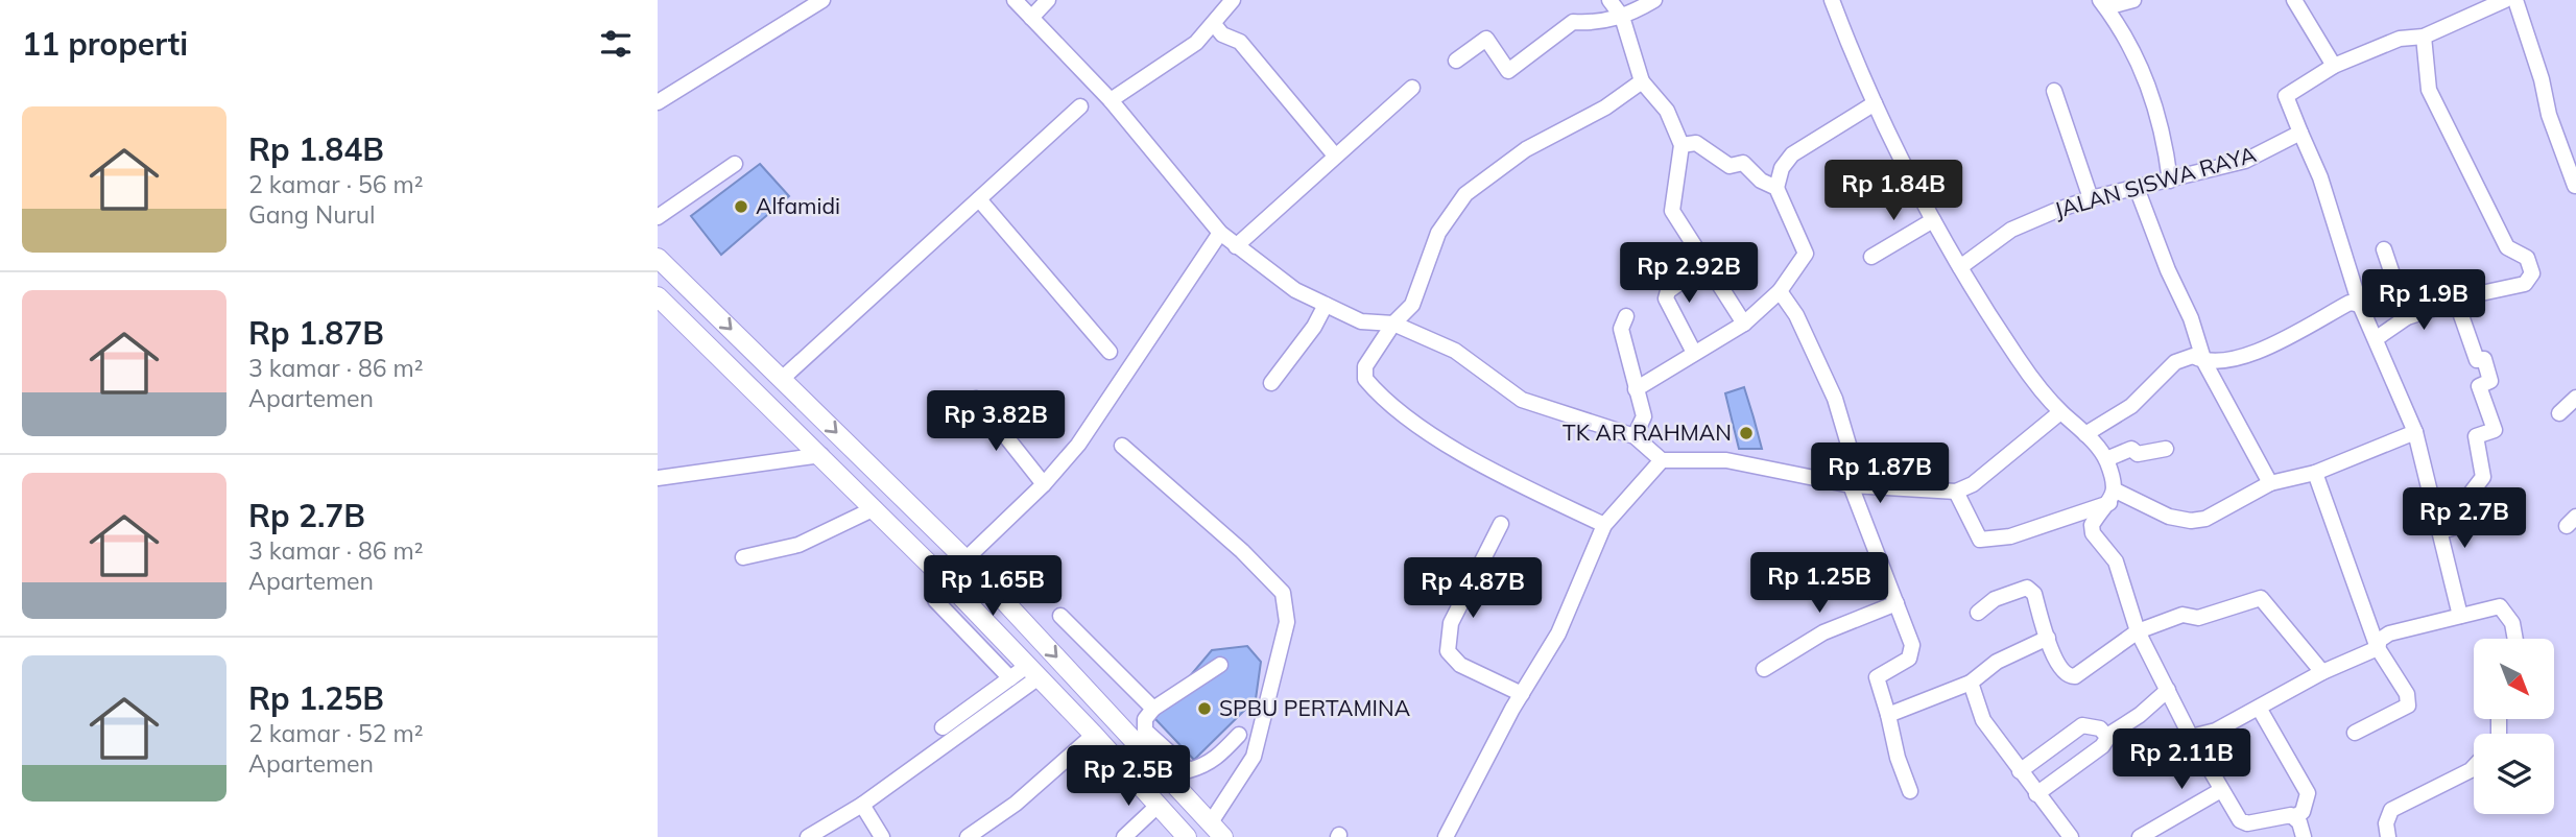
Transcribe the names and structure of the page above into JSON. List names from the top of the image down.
{
  "streets": {
    "street": ["JALAN SISWA RAYA"]
  },
  "places": ["Alfamidi", "TK AR RAHMAN", "SPBU PERTAMINA"],
  "north": "bottom right",
  "page": {
    "heading": "11 properti",
    "list": [
      {
        "name": "Rp 1.84B",
        "note": "2 kamar · 56 m² · Gang Nurul"
      },
      {
        "name": "Rp 1.87B",
        "note": "3 kamar · 86 m² · Apartemen"
      },
      {
        "name": "Rp 2.7B",
        "note": "3 kamar · 86 m² · Apartemen"
      },
      {
        "name": "Rp 1.25B",
        "note": "2 kamar · 52 m² · Apartemen"
      }
    ],
    "price": [
      "Rp 1.84B",
      "Rp 2.92B",
      "Rp 1.9B",
      "Rp 3.82B",
      "Rp 1.87B",
      "Rp 2.7B",
      "Rp 1.25B",
      "Rp 1.65B",
      "Rp 4.87B",
      "Rp 2.11B",
      "Rp 2.5B"
    ]
  }
}
